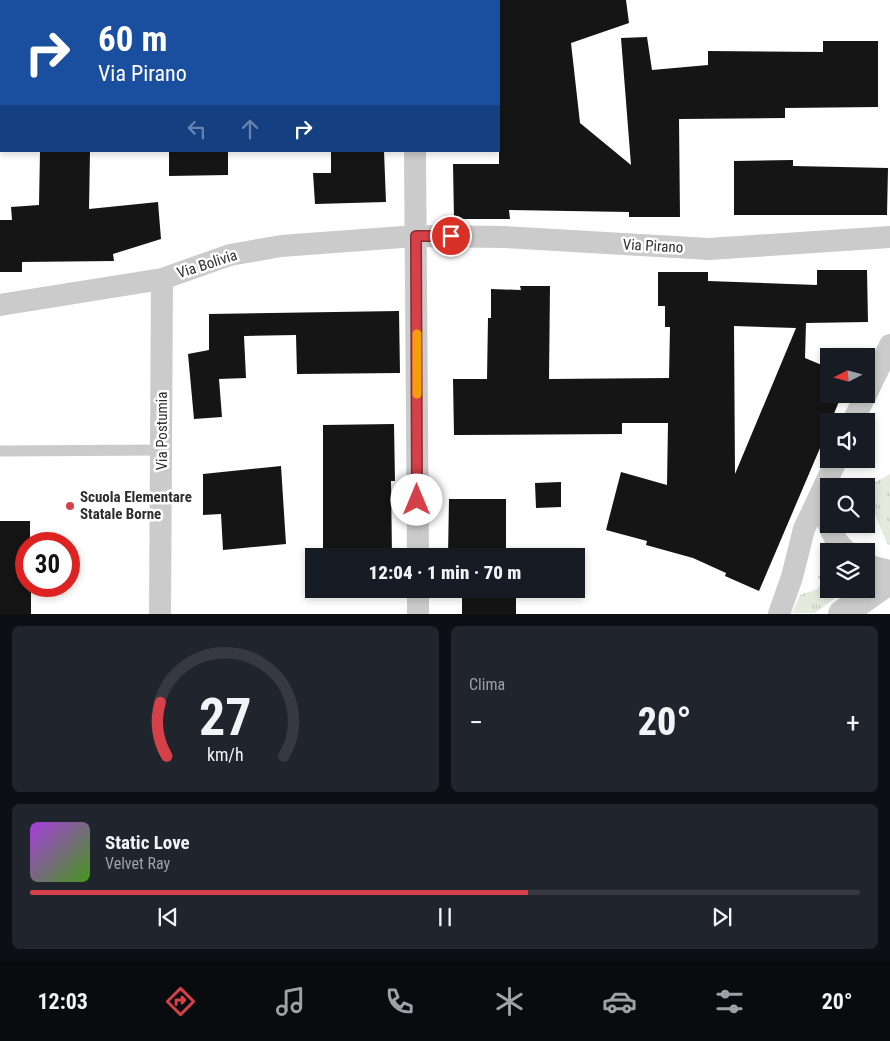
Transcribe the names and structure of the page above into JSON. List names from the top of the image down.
{
  "streets": {
    "street": ["Via Pirano", "Via Bolivia", "Via Postumia"]
  },
  "crossings": [
    ["Via Pirano", "Via Bolivia"],
    ["Via Bolivia", "Via Postumia"]
  ],
  "places": ["Scuola Elementare Statale Borne"],
  "north": "left",
  "page": {
    "turn": ["60 m", "Via Pirano"],
    "limit": "30",
    "trip": "12:04 · 1 min · 70 m",
    "tile": "Clima",
    "heat": ["−", "20°", "+"],
    "song": ["Static Love", "Velvet Ray"],
    "tabs": ["12:03", "20°"],
    "gauge": ["27", "km/h"]
  }
}
